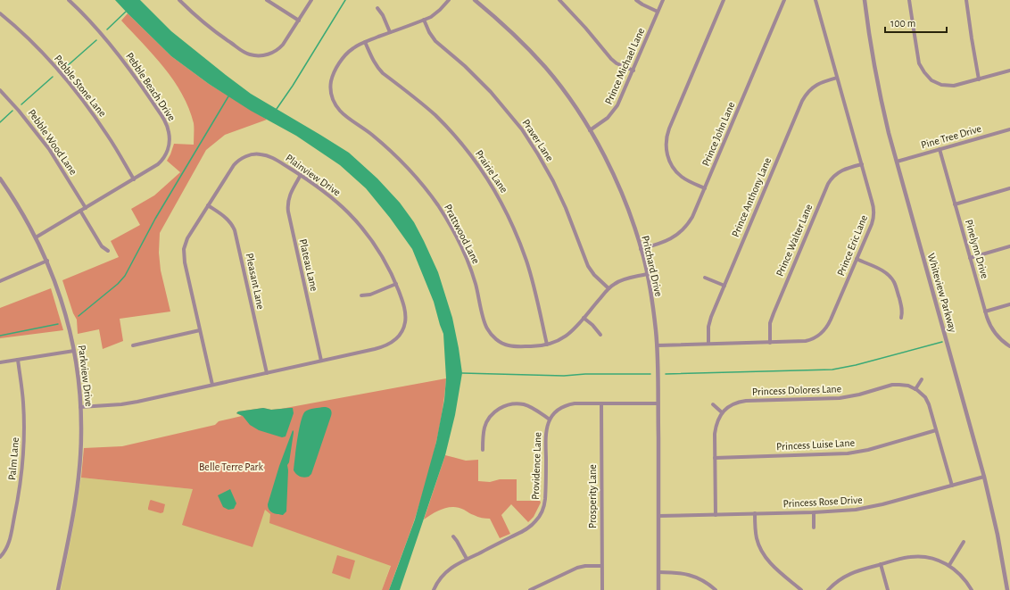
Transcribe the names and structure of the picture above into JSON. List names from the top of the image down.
{
  "streets": {
    "street": [
      "Prince Michael Lane",
      "Pebble Stone Lane",
      "Pebble Beach Drive",
      "Prince John Lane",
      "Pine Tree Drive",
      "Praver Lane",
      "Pebble Wood Lane",
      "Prairie Lane",
      "Plainview Drive",
      "Prince Anthony Lane",
      "Prattwood Lane",
      "Prince Walter Lane",
      "Prince Eric Lane",
      "Pinelynn Drive",
      "Plateau Lane",
      "Pritchard Drive",
      "Pleasant Lane",
      "Whiteview Parkway",
      "Parkview Drive",
      "Princess Dolores Lane",
      "Princess Luise Lane",
      "Palm Lane",
      "Providence Lane",
      "Prosperity Lane",
      "Princess Rose Drive"
    ]
  },
  "crossings": [
    ["Prince Michael Lane", "Pritchard Drive"],
    ["Pebble Stone Lane", "Pebble Beach Drive"],
    ["Pebble Beach Drive", "Pebble Wood Lane"],
    ["Pebble Beach Drive", "Parkview Drive"],
    ["Prince John Lane", "Pritchard Drive"],
    ["Pine Tree Drive", "Pinelynn Drive"],
    ["Pine Tree Drive", "Whiteview Parkway"],
    ["Praver Lane", "Prattwood Lane"],
    ["Prairie Lane", "Prattwood Lane"],
    ["Plainview Drive", "Plateau Lane"],
    ["Plainview Drive", "Pleasant Lane"],
    ["Plainview Drive", "Parkview Drive"],
    ["Prince Anthony Lane", "Prince Eric Lane"],
    ["Prattwood Lane", "Pritchard Drive"],
    ["Prince Walter Lane", "Prince Eric Lane"],
    ["Prince Eric Lane", "Pritchard Drive"],
    ["Pritchard Drive", "Providence Lane"],
    ["Pritchard Drive", "Princess Rose Drive"],
    ["Whiteview Parkway", "Princess Rose Drive"],
    ["Princess Dolores Lane", "Princess Luise Lane"],
    ["Princess Dolores Lane", "Princess Rose Drive"],
    ["Providence Lane", "Prosperity Lane"]
  ],
  "parks": ["Belle Terre Park"],
  "scale_bar": "100 m"
}
